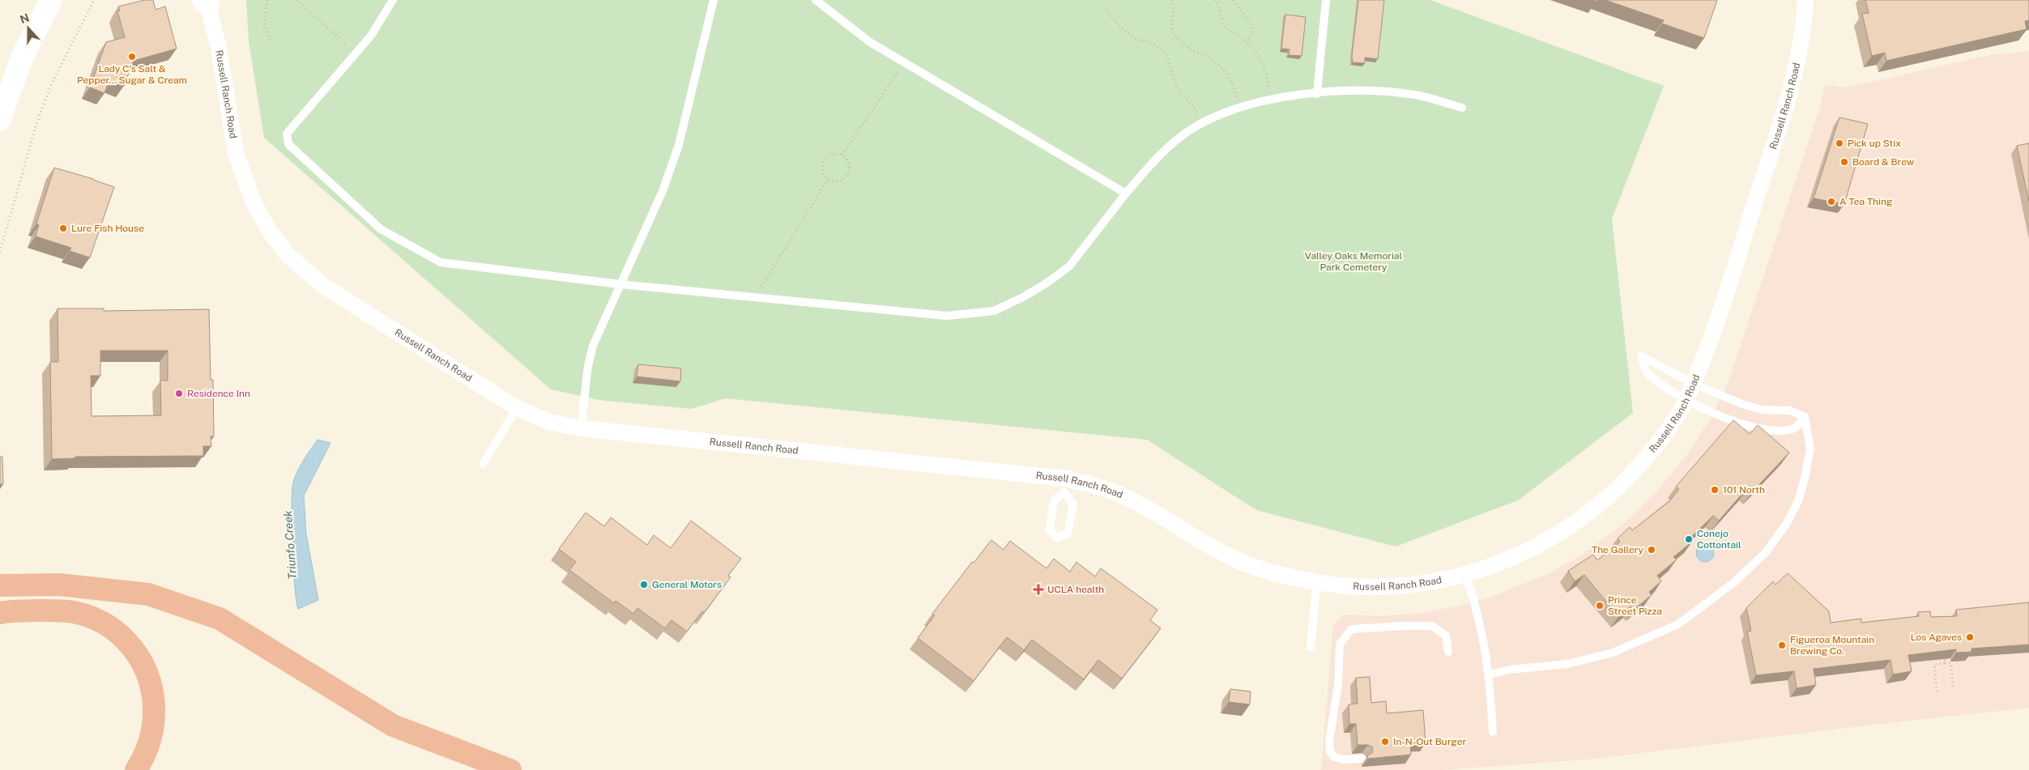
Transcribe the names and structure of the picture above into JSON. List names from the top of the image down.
{
  "streets": {
    "street": ["Russell Ranch Road"]
  },
  "water": ["Triunfo Creek"],
  "parks": ["Valley Oaks Memorial Park Cemetery"],
  "places": {
    "other": [
      "Lady C's Salt & Pepper... Sugar & Cream",
      "Pick up Stix",
      "Board & Brew",
      "A Tea Thing",
      "Lure Fish House",
      "Residence Inn",
      "101 North",
      "Conejo Cottontail",
      "The Gallery",
      "General Motors",
      "Prince Street Pizza",
      "Los Agaves",
      "Figueroa Mountain Brewing Co.",
      "In-N-Out Burger"
    ],
    "health": ["UCLA health"]
  },
  "north": "top"
}
